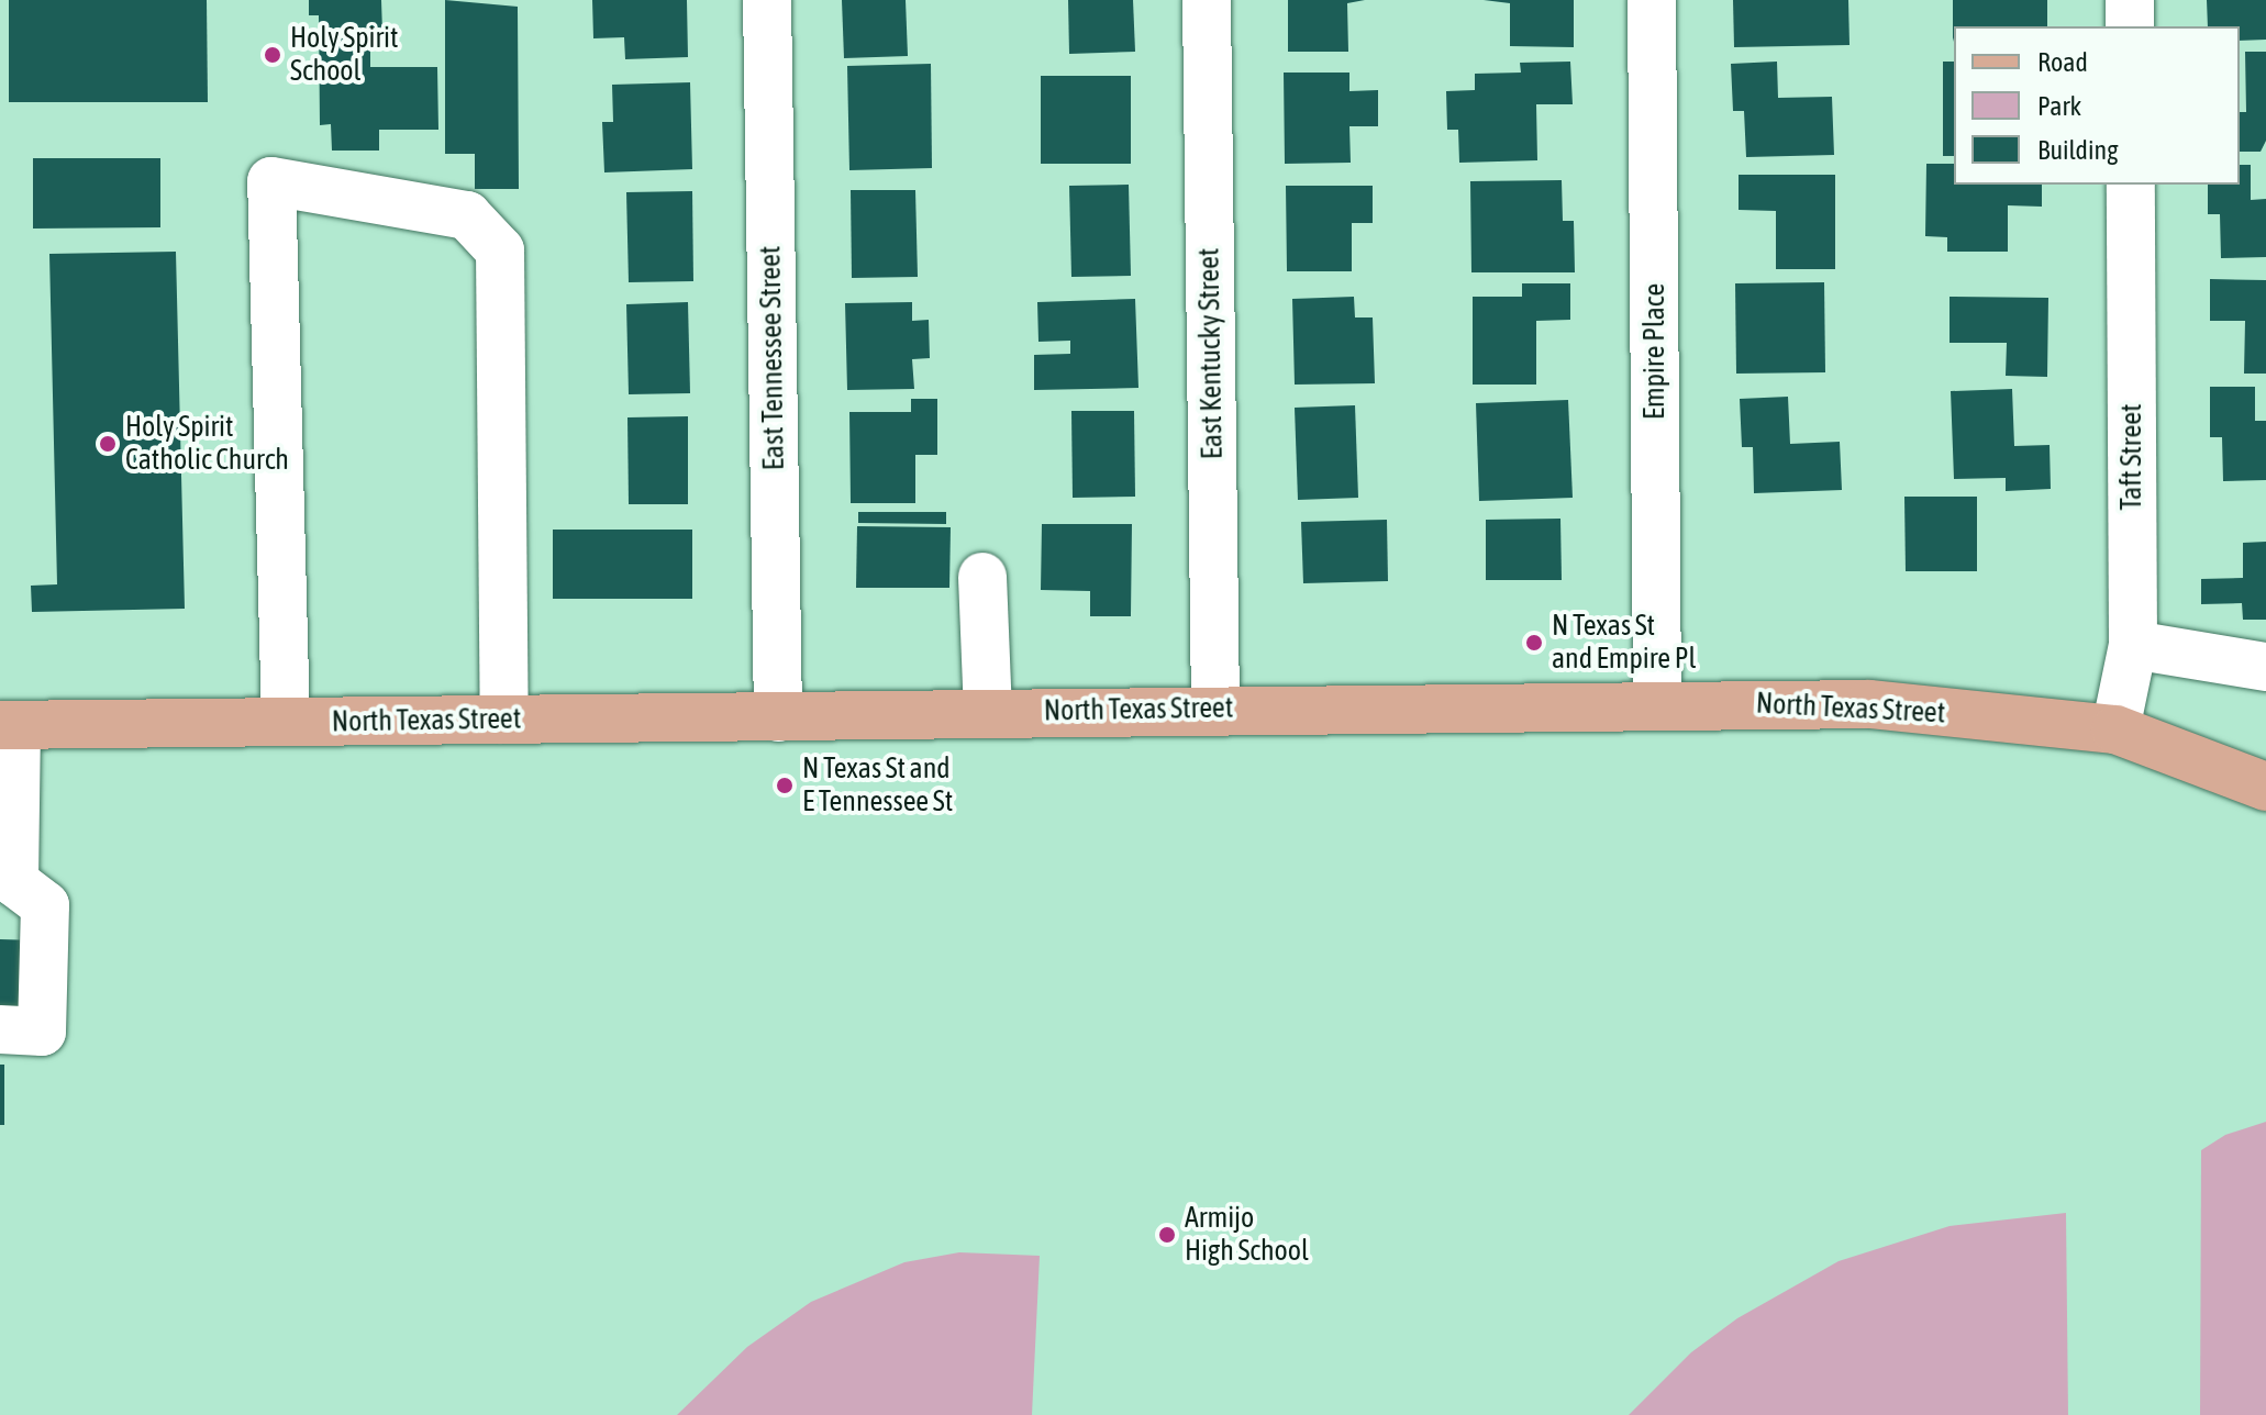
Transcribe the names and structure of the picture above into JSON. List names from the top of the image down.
{
  "streets": {
    "main road": ["North Texas Street"],
    "street": [
      "Empire Place",
      "East Kentucky Street",
      "East Tennessee Street",
      "Taft Street"
    ]
  },
  "crossings": [
    ["Empire Place", "North Texas Street"],
    ["East Kentucky Street", "North Texas Street"],
    ["East Tennessee Street", "North Texas Street"],
    ["Taft Street", "North Texas Street"]
  ],
  "places": [
    "Holy Spirit School",
    "Holy Spirit Catholic Church",
    "N Texas St and Empire Pl",
    "N Texas St and E Tennessee St",
    "Armijo High School"
  ],
  "legend": ["Road", "Park", "Building"]
}
